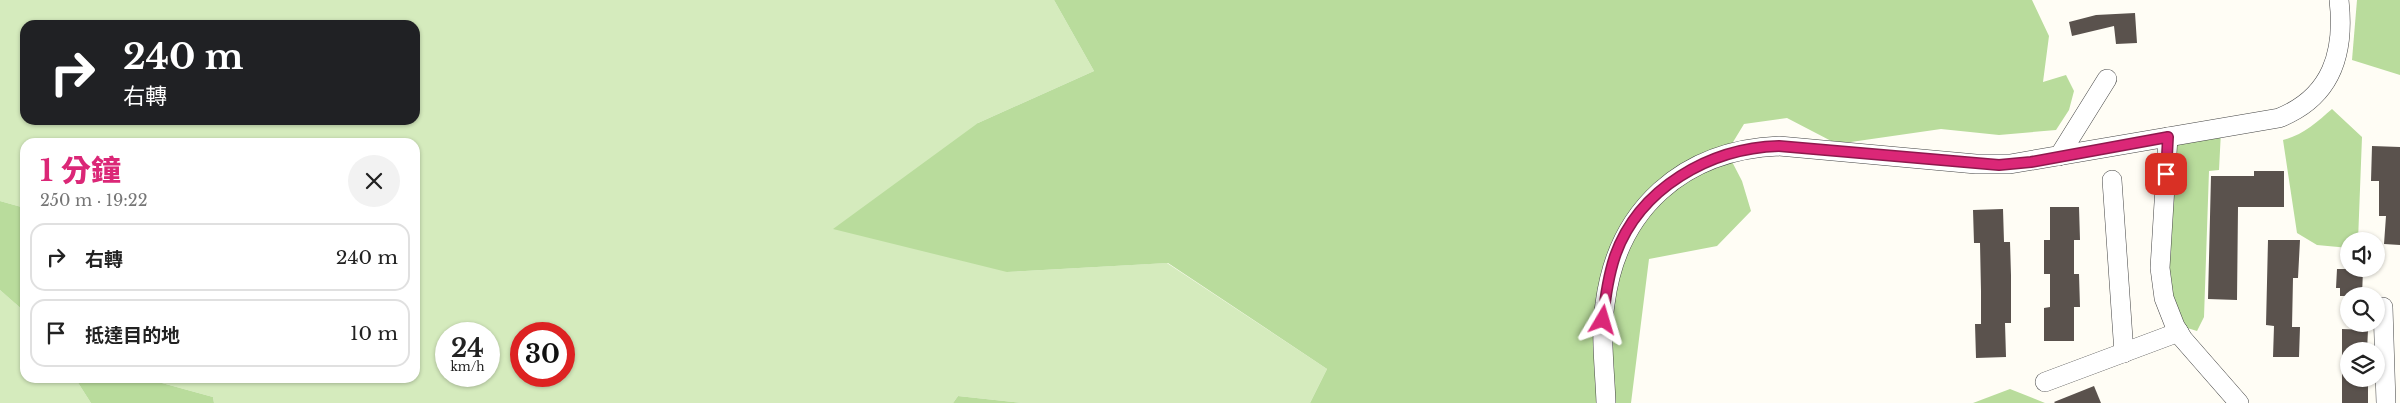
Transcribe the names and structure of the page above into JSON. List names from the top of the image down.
{
  "page": {
    "turn": ["240 m", "右轉"],
    "heading": ["1 分鐘", "250 m · 19:22"],
    "list": [
      {
        "name": "右轉",
        "value": "240 m"
      },
      {
        "name": "抵達目的地",
        "value": "10 m"
      }
    ],
    "speed": "24 km/h",
    "limit": "30"
  }
}
